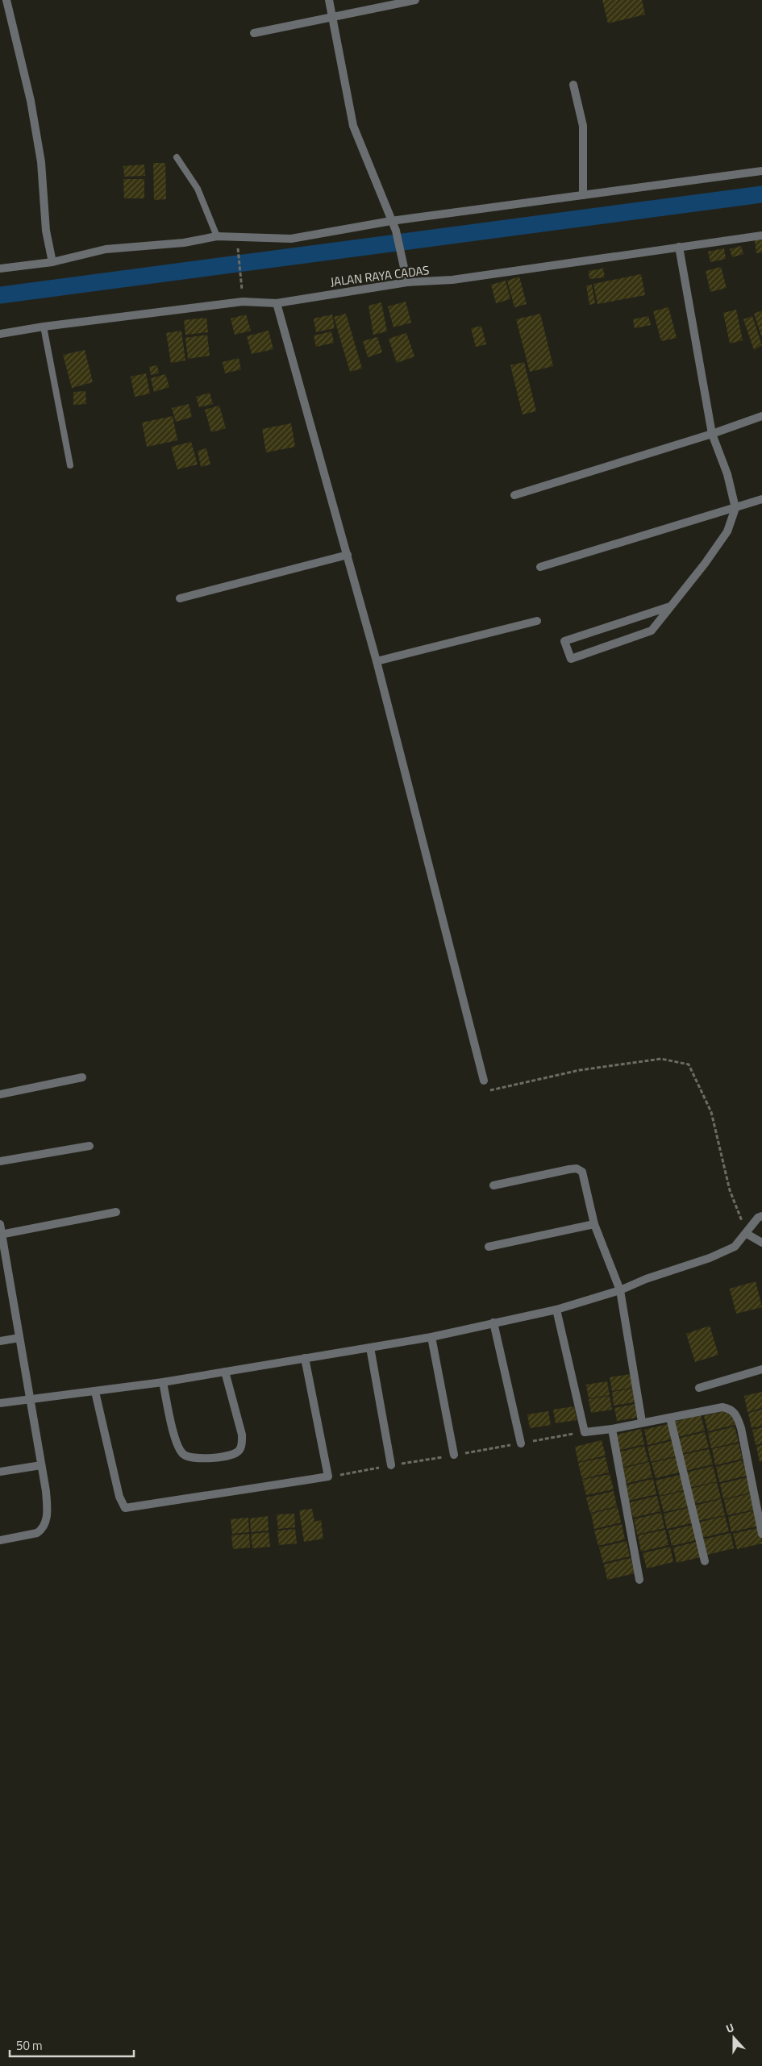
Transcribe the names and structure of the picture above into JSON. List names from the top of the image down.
{
  "streets": {
    "street": ["JALAN RAYA CADAS"]
  },
  "scale_bar": "50 m",
  "north": "top"
}
